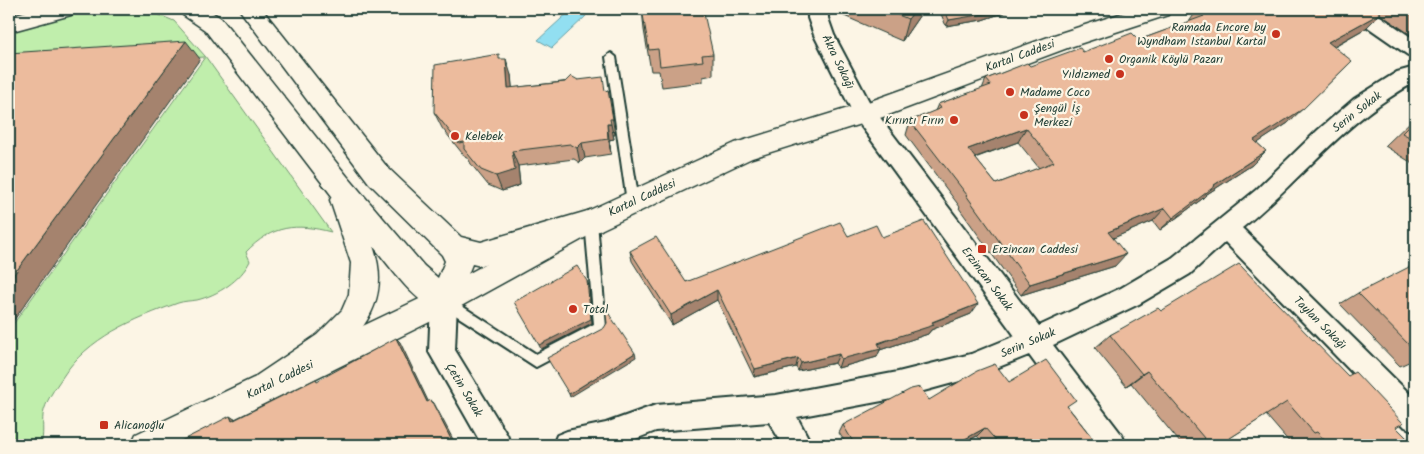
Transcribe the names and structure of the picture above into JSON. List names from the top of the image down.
{
  "streets": {
    "main road": ["Kartal Caddesi"],
    "street": [
      "Akra Sokağı",
      "Serin Sokak",
      "Erzincan Sokak",
      "Taylan Sokağı",
      "Çetin Sokak"
    ]
  },
  "crossings": [
    ["Kartal Caddesi", "Akra Sokağı"],
    ["Kartal Caddesi", "Erzincan Sokak"],
    ["Kartal Caddesi", "Çetin Sokak"],
    ["Akra Sokağı", "Erzincan Sokak"],
    ["Serin Sokak", "Erzincan Sokak"],
    ["Serin Sokak", "Taylan Sokağı"]
  ],
  "places": {
    "other": [
      "Ramada Encore by Wyndham Istanbul Kartal",
      "Organik Köylü Pazarı",
      "Yıldızmed",
      "Madame Coco",
      "Şengül İş Merkezi",
      "Kırıntı Fırın",
      "Kelebek",
      "Total"
    ],
    "transit": ["Erzincan Caddesi", "Alicanoğlu"]
  }
}
